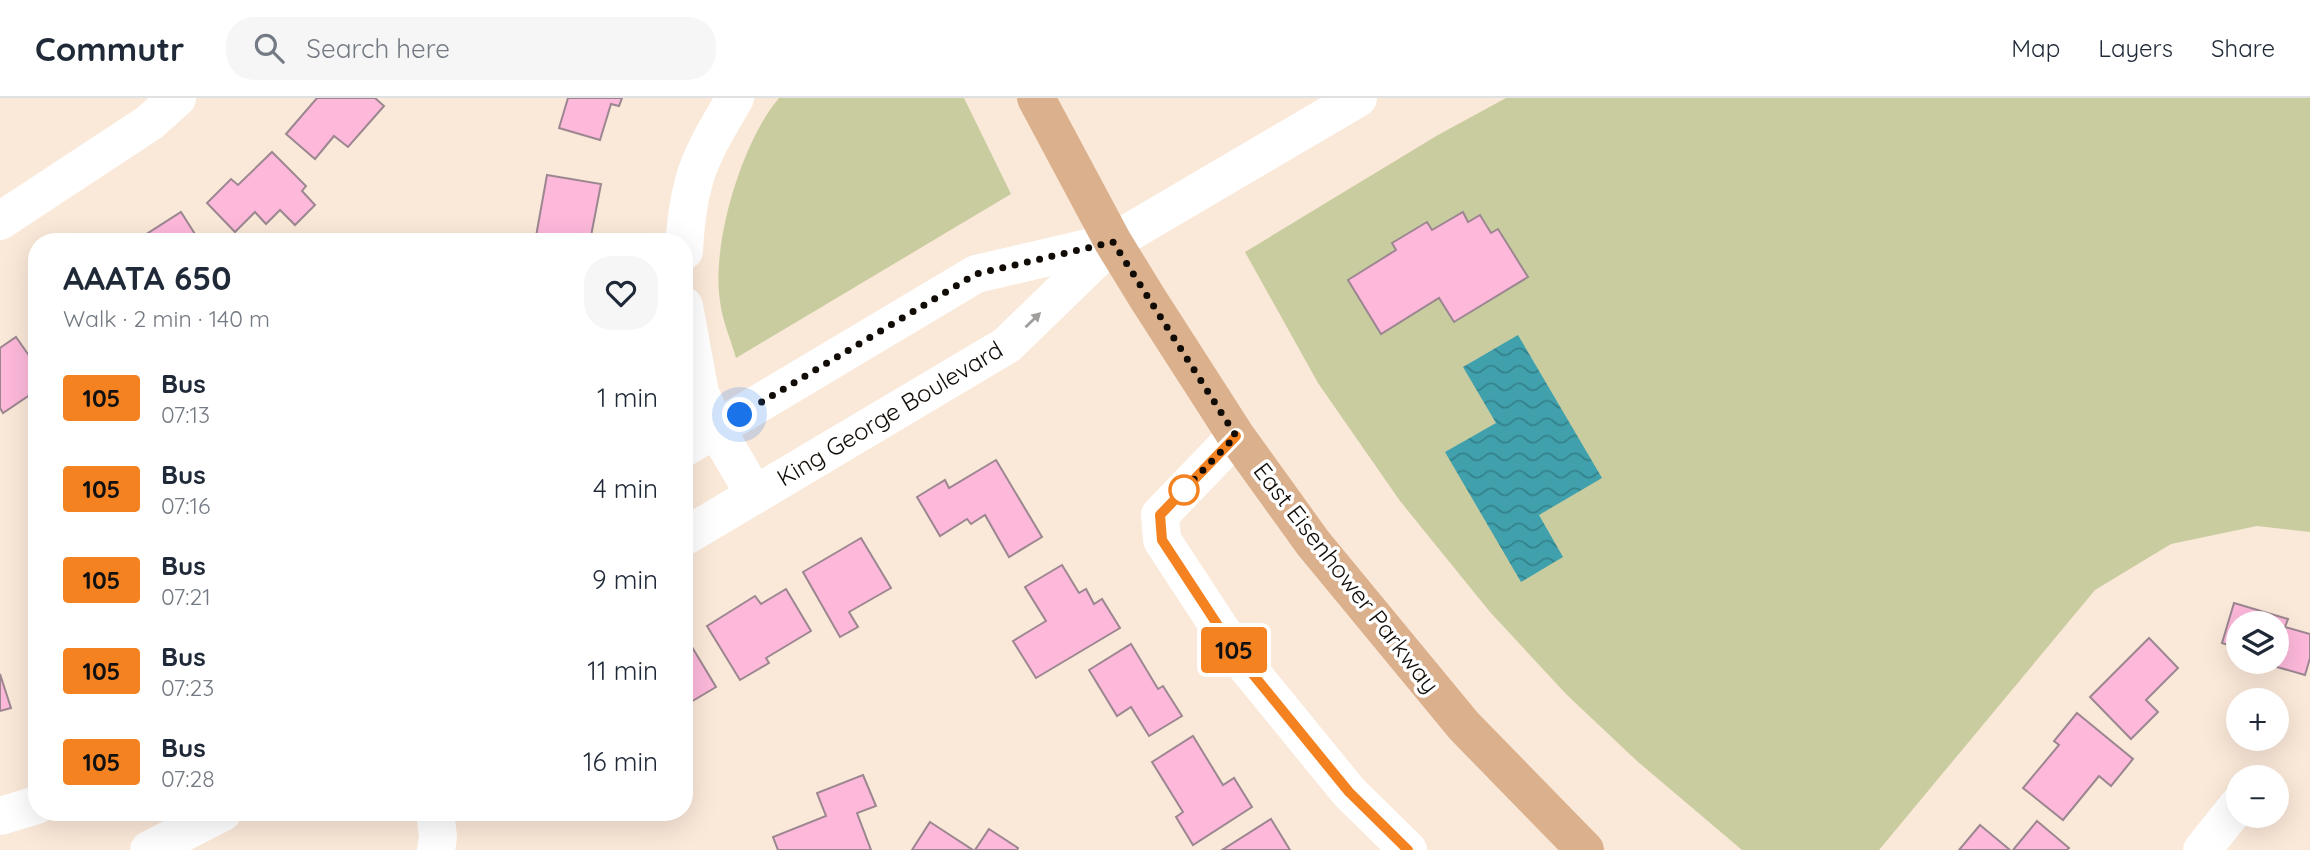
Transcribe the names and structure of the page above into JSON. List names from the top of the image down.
{
  "streets": {
    "main road": ["East Eisenhower Parkway"],
    "street": ["King George Boulevard"]
  },
  "crossings": [
    ["King George Boulevard", "East Eisenhower Parkway"]
  ],
  "lines": ["bus line 105"],
  "page": {
    "header": "Commutr",
    "search": "Search here",
    "nav": ["Map", "Layers", "Share"],
    "on_map": "105",
    "heading": ["AAATA 650", "Walk · 2 min · 140 m"],
    "list": [
      {
        "mark": "105",
        "name": "Bus",
        "note": "07:13",
        "value": "1 min"
      },
      {
        "mark": "105",
        "name": "Bus",
        "note": "07:16",
        "value": "4 min"
      },
      {
        "mark": "105",
        "name": "Bus",
        "note": "07:21",
        "value": "9 min"
      },
      {
        "mark": "105",
        "name": "Bus",
        "note": "07:23",
        "value": "11 min"
      },
      {
        "mark": "105",
        "name": "Bus",
        "note": "07:28",
        "value": "16 min"
      }
    ],
    "map_buttons": ["+", "−"]
  }
}
